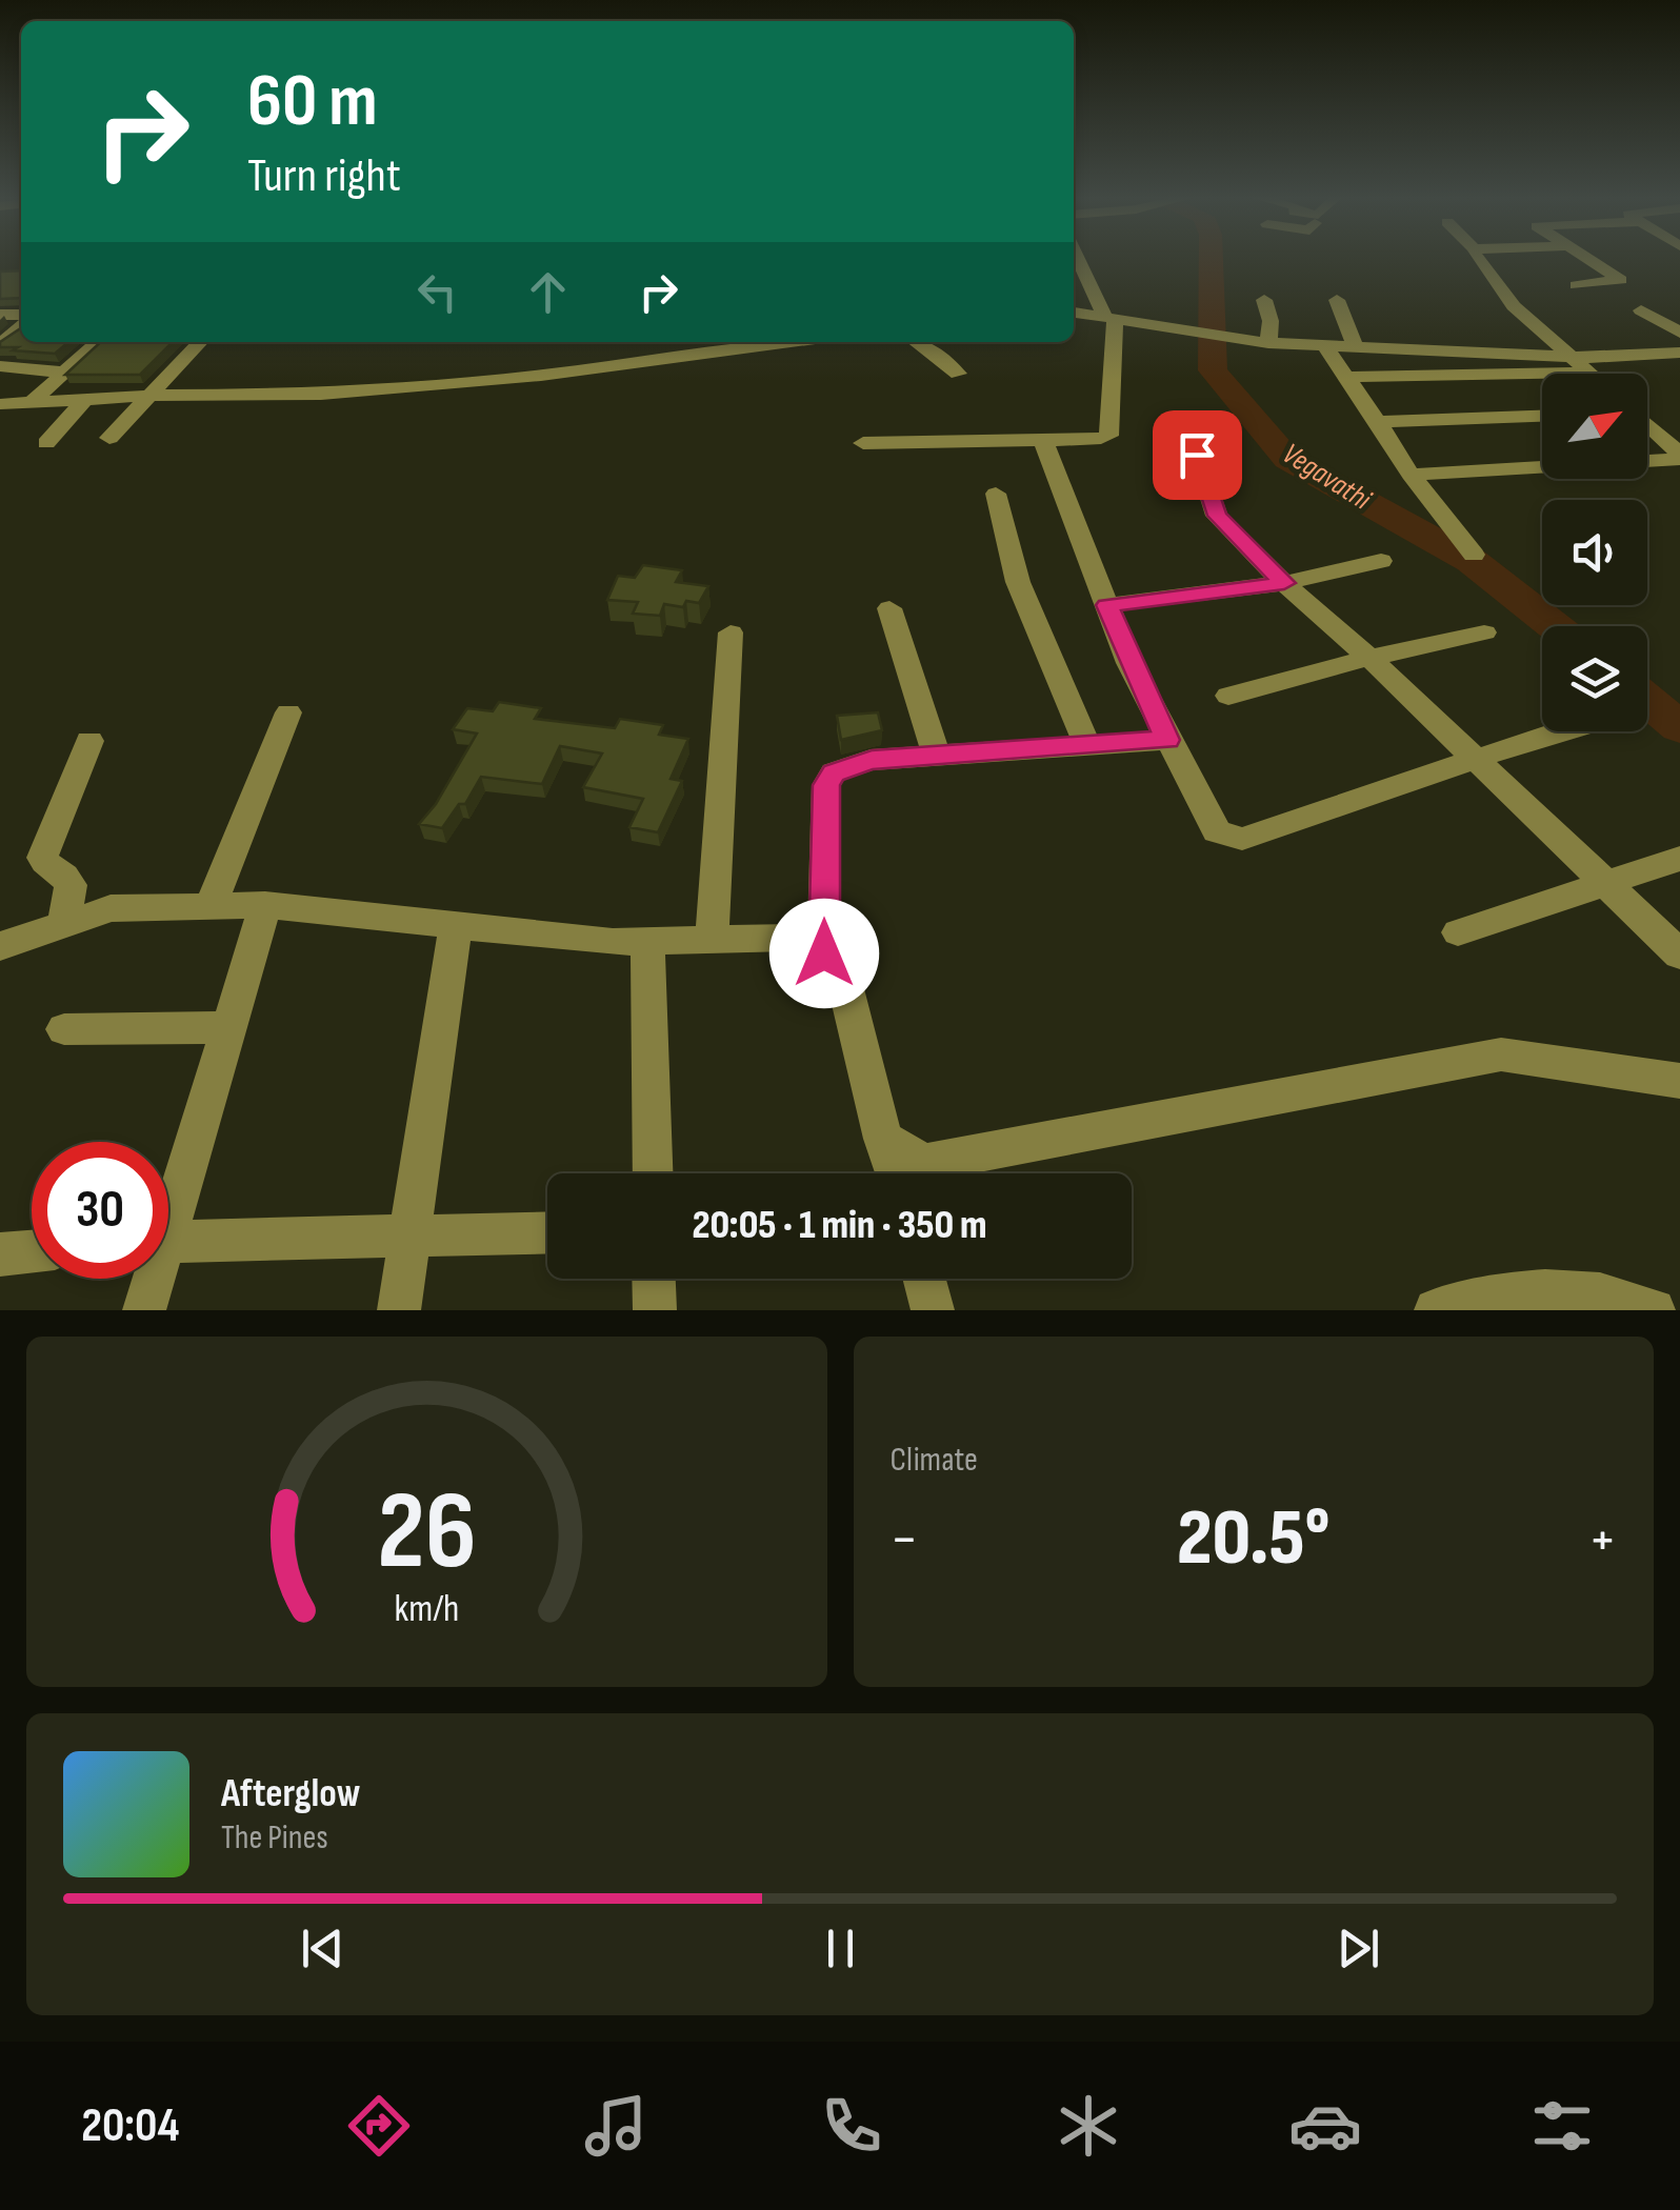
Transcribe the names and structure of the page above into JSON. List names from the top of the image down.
{
  "water": ["Vegavathi"],
  "north": "top right",
  "page": {
    "turn": ["60 m", "Turn right"],
    "limit": "30",
    "trip": "20:05 · 1 min · 350 m",
    "tile": "Climate",
    "heat": ["−", "20.5°", "+"],
    "song": ["Afterglow", "The Pines"],
    "tabs": "20:04",
    "gauge": ["26", "km/h"]
  }
}
